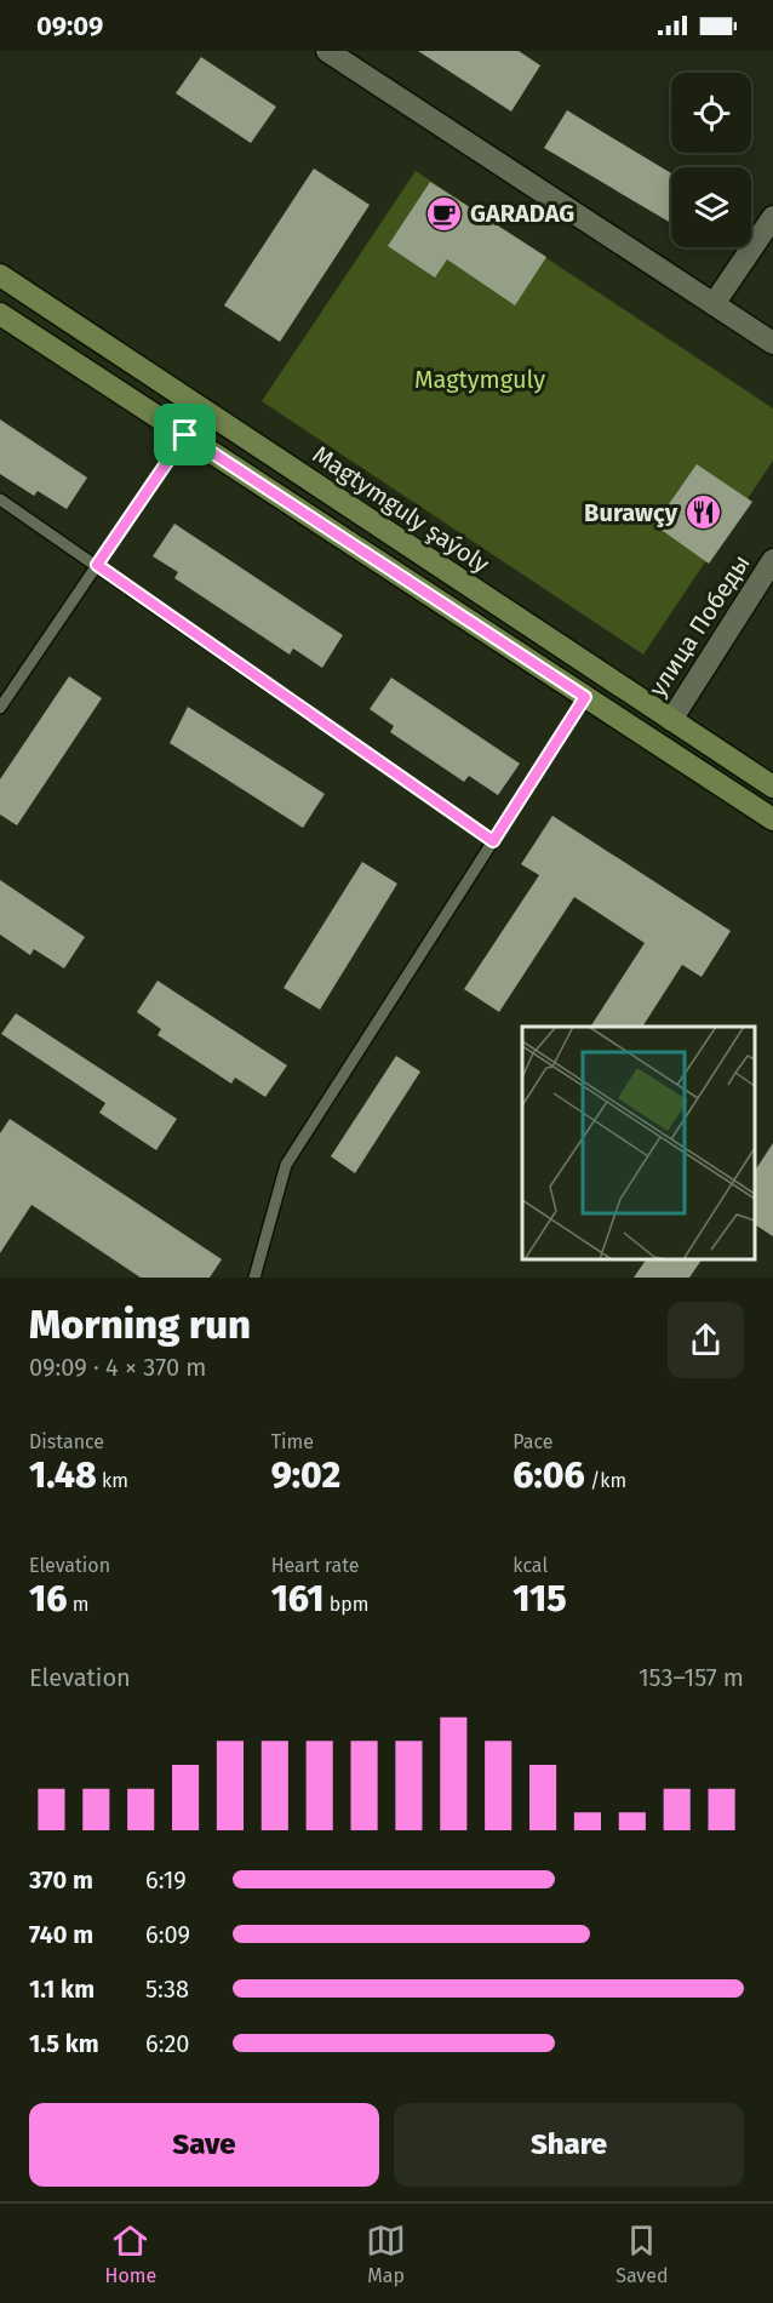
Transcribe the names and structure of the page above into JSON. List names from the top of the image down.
{
  "streets": {
    "street": ["Magtymguly şaýoly", "улица Победы"]
  },
  "crossings": [
    ["Magtymguly şaýoly", "улица Победы"]
  ],
  "parks": ["Magtymguly"],
  "places": {
    "cafe": ["GARADAG"],
    "restaurant": ["Burawçy"]
  },
  "page": {
    "status": "09:09",
    "heading": ["Morning run", "09:09 · 4 × 370 m"],
    "stats": [
      ["Distance", "1.48 km"],
      ["Time", "9:02"],
      ["Pace", "6:06 /km"],
      ["Elevation", "16 m"],
      ["Heart rate", "161 bpm"],
      ["kcal", "115"]
    ],
    "chart": ["Elevation", "153–157 m"],
    "list": [
      {
        "name": "370 m",
        "note": "6:19"
      },
      {
        "name": "740 m",
        "note": "6:09"
      },
      {
        "name": "1.1 km",
        "note": "5:38"
      },
      {
        "name": "1.5 km",
        "note": "6:20"
      }
    ],
    "buttons": ["Save", "Share"],
    "tabs": ["Home", "Map", "Saved"]
  }
}
